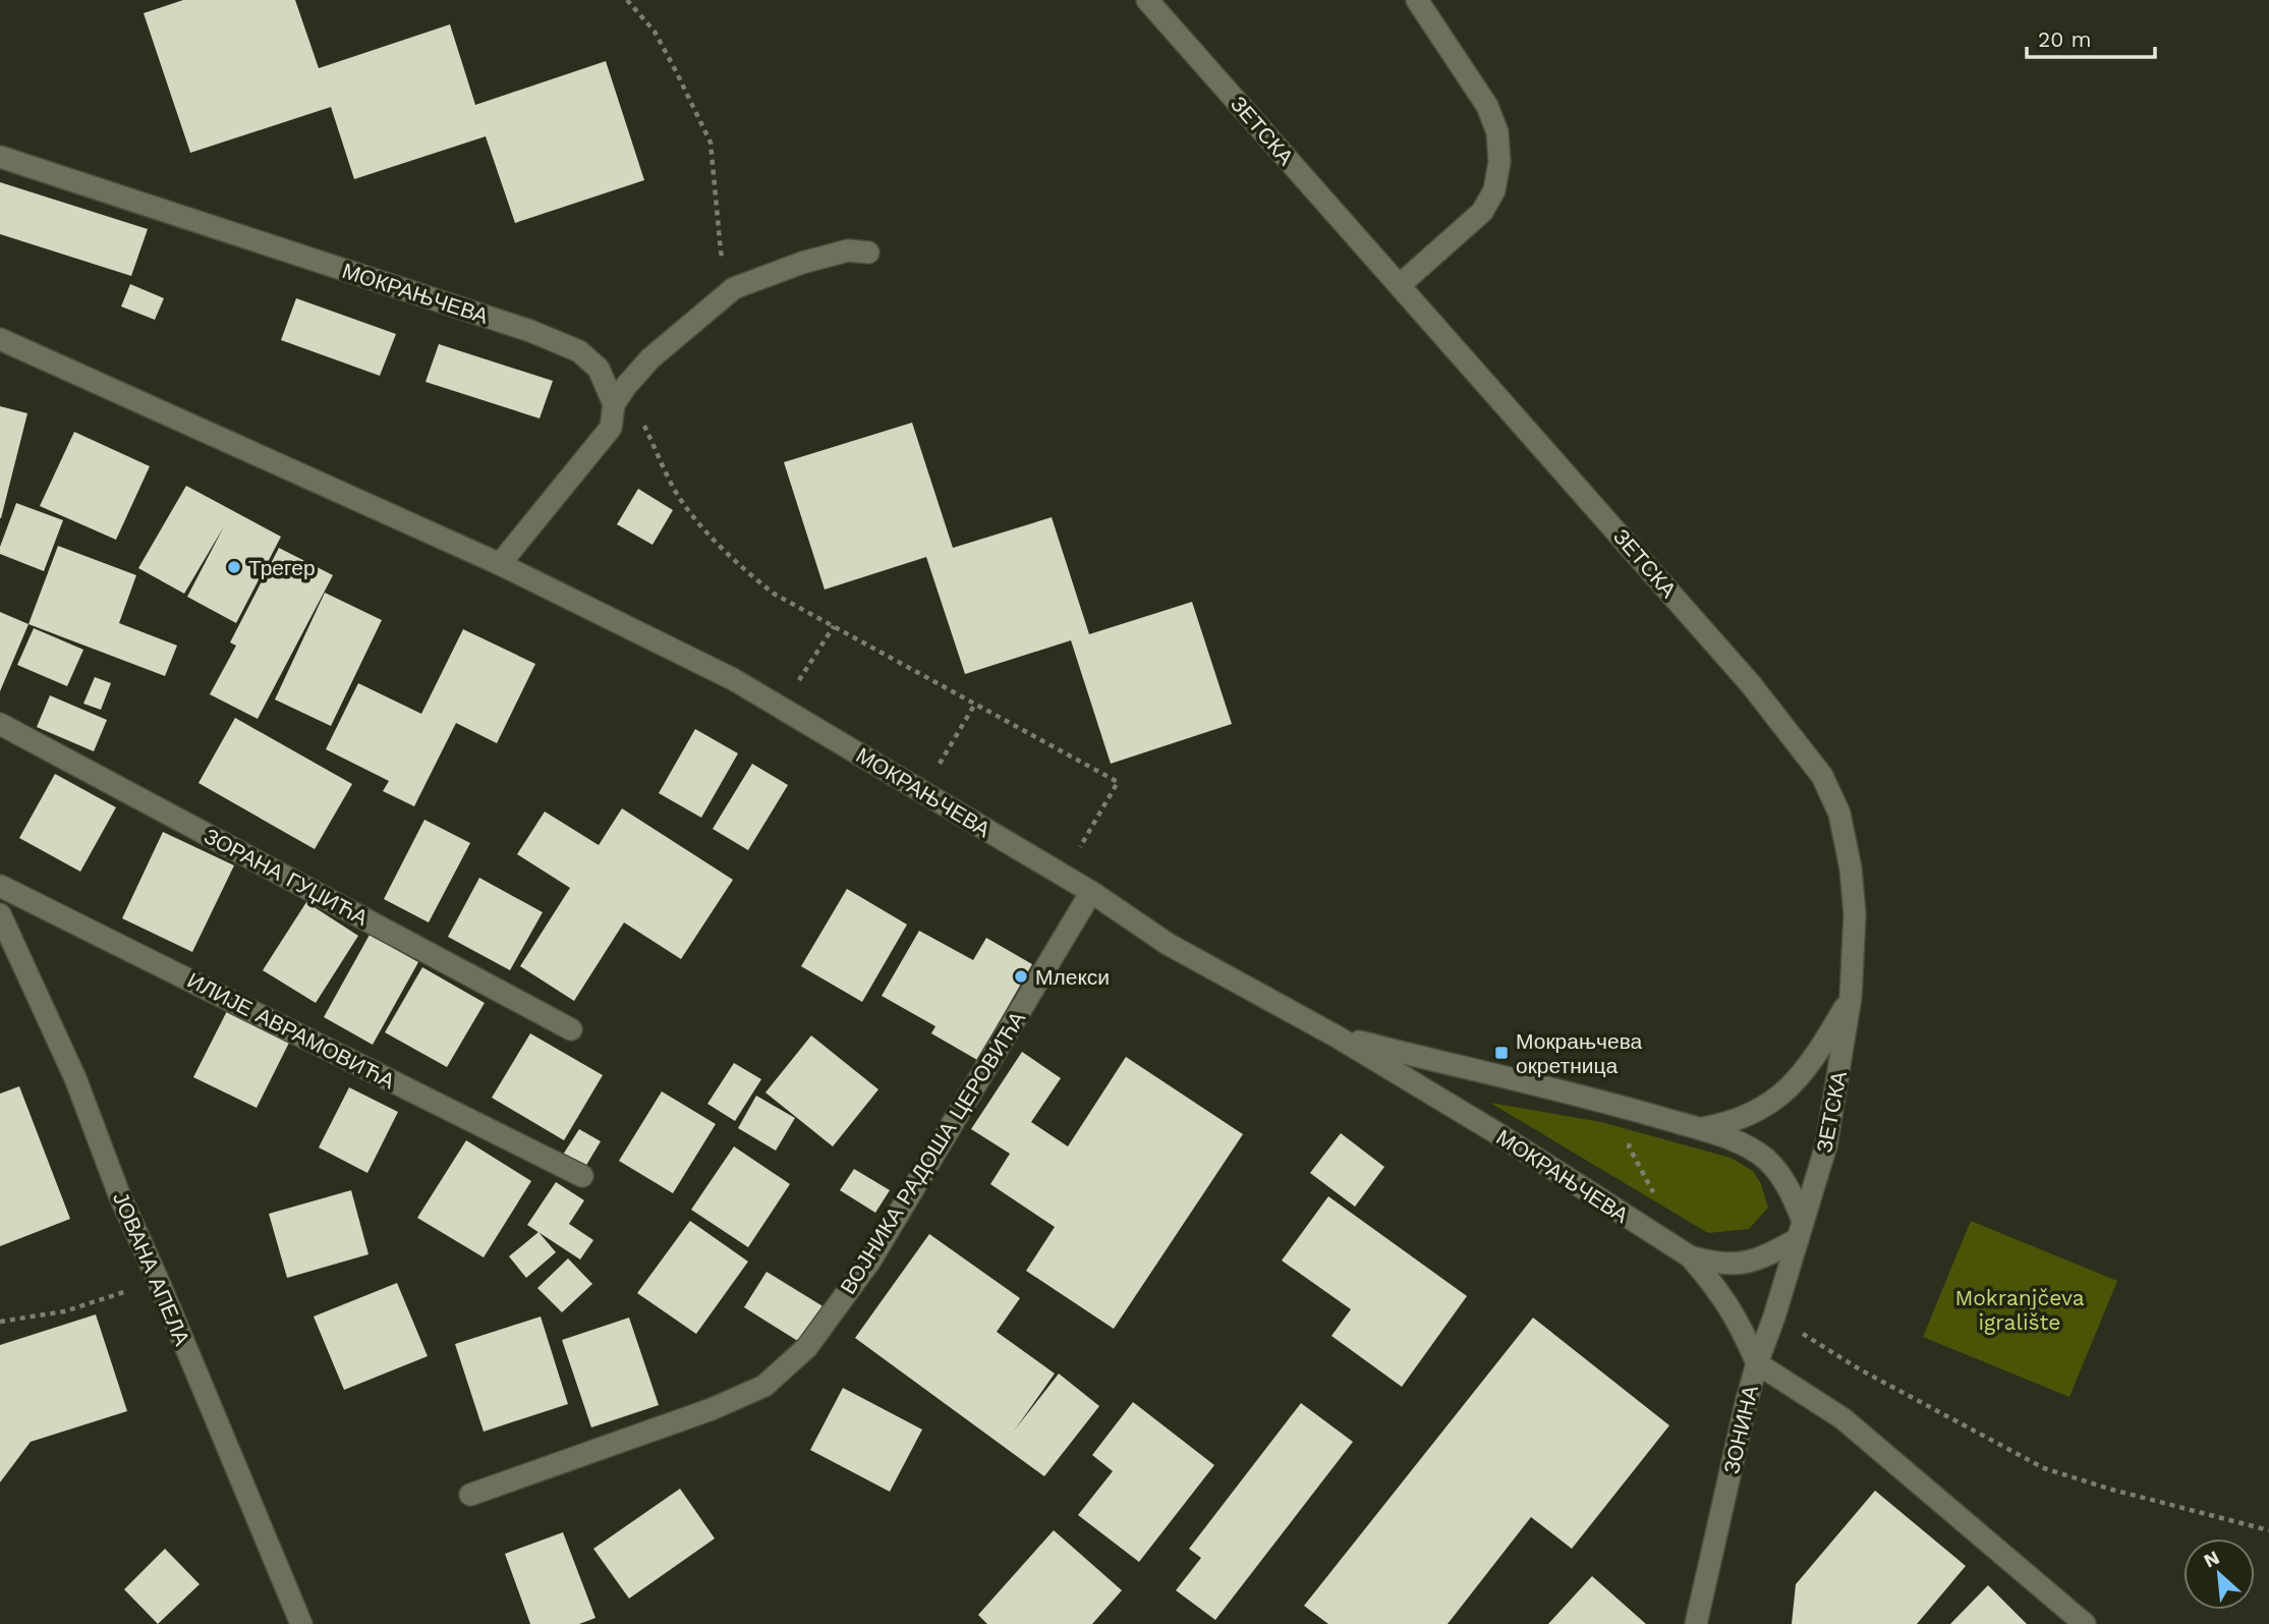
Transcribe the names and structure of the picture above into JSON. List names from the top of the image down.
{
  "streets": {
    "street": [
      "ЗЕТСКА",
      "МОКРАЊЧЕВА",
      "ЗОРАНА ГУЏИЋА",
      "ИЛИЈЕ АВРАМОВИЋА",
      "ВОЈНИКА РАДОША ЦЕРОВИЋА",
      "ЈОВАНА АПЕЛА",
      "ЗОНИНА"
    ]
  },
  "crossings": [
    ["ЗЕТСКА", "МОКРАЊЧЕВА"],
    ["ЗЕТСКА", "ЗОНИНА"],
    ["МОКРАЊЧЕВА", "ВОЈНИКА РАДОША ЦЕРОВИЋА"],
    ["МОКРАЊЧЕВА", "ЗОНИНА"]
  ],
  "parks": ["Mokranjčeva igralište"],
  "places": {
    "other": ["Трегер", "Млекси"],
    "transit": ["Мокрањчева окретница"]
  },
  "scale_bar": "20 m",
  "north": "top left"
}
